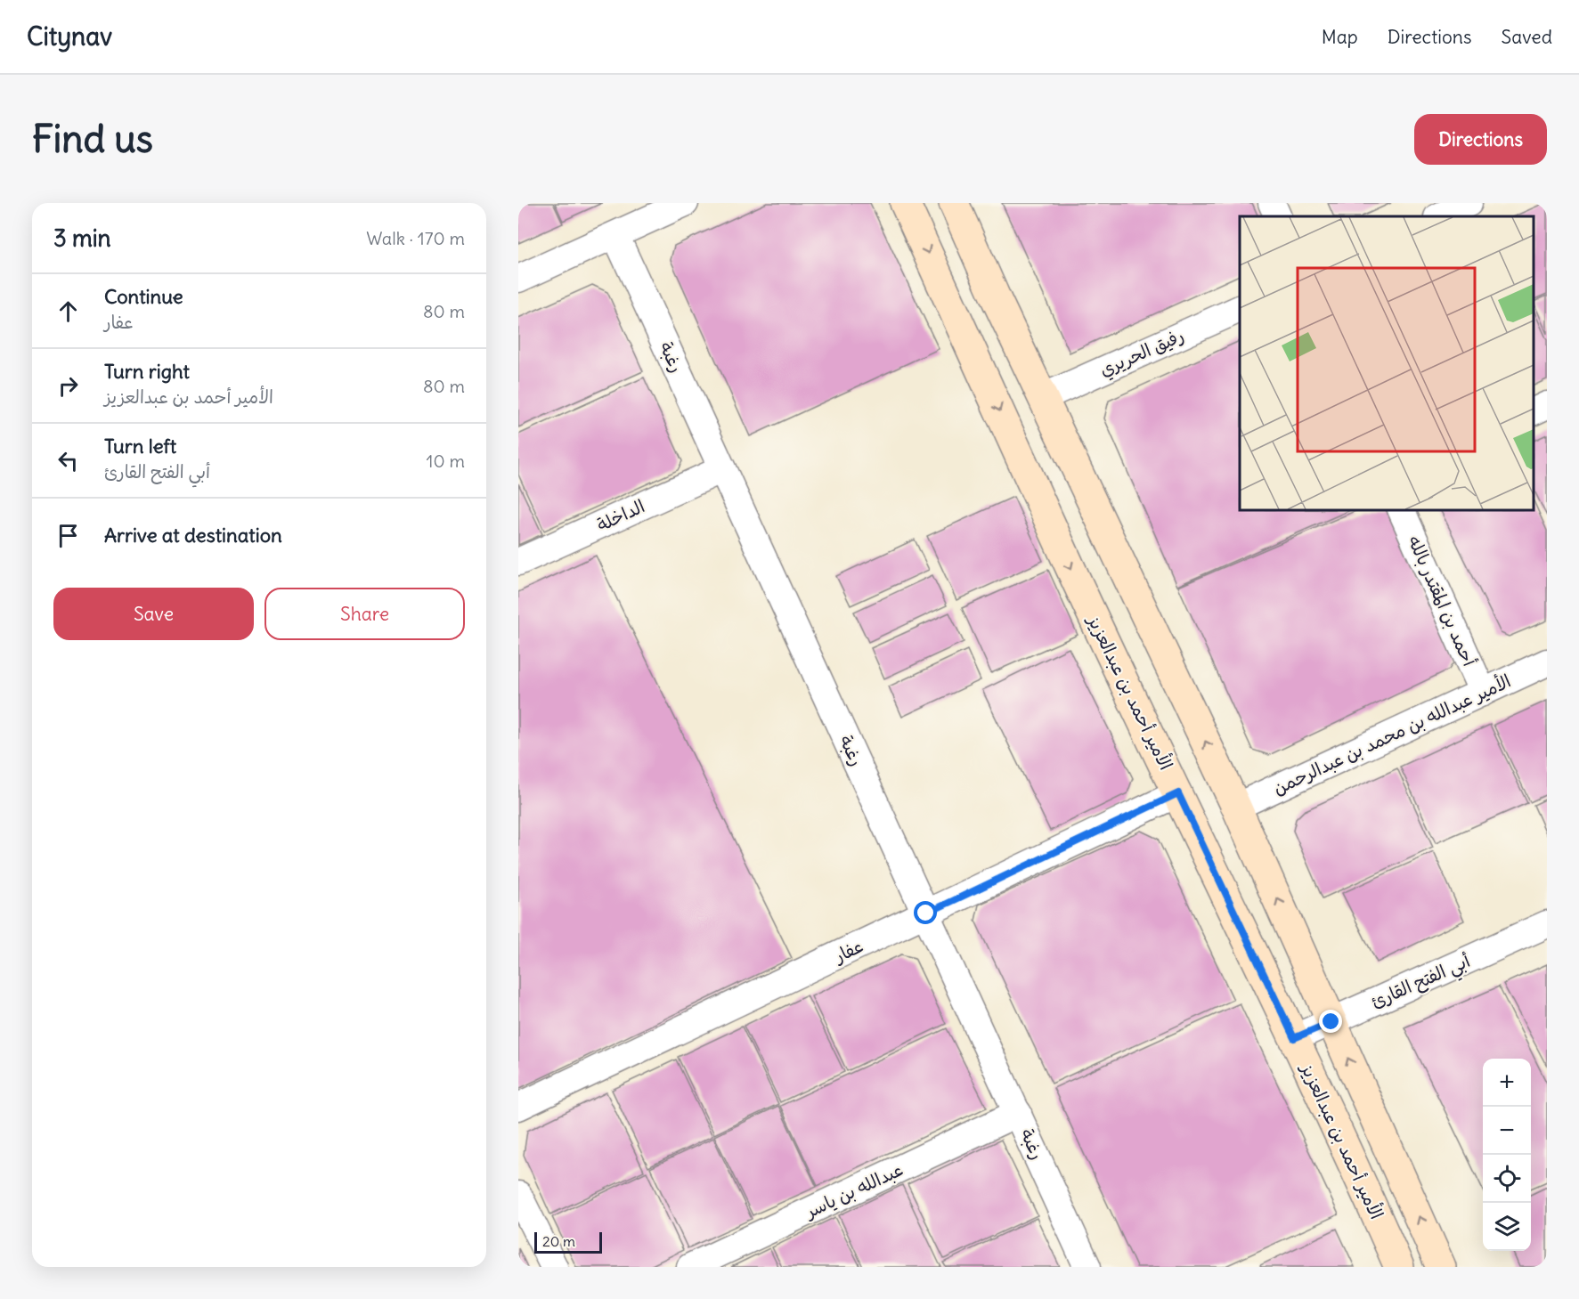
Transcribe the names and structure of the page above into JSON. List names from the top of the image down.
{
  "streets": {
    "street": [
      "رفيق الحريري",
      "رغبة",
      "الداخلة",
      "أحمد بن المقتدر بالله",
      "الأمير أحمد بن عبدالعزيز",
      "الأمير عبدالله بن محمد بن عبدالرحمن",
      "عفار",
      "أبي الفتح القارئ",
      "عبدالله بن ياسر"
    ]
  },
  "crossings": [
    ["رغبة", "الداخلة"],
    ["رغبة", "عفار"],
    ["رغبة", "عبدالله بن ياسر"],
    ["أحمد بن المقتدر بالله", "الأمير عبدالله بن محمد بن عبدالرحمن"],
    ["الأمير أحمد بن عبدالعزيز", "عفار"],
    ["الأمير أحمد بن عبدالعزيز", "أبي الفتح القارئ"]
  ],
  "scale_bar": "20 m",
  "page": {
    "header": "Citynav",
    "nav": ["Map", "Directions", "Saved"],
    "buttons": [
      "Directions",
      ["Save", "Share"]
    ],
    "title": "Find us",
    "heading": ["3 min", "Walk · 170 m"],
    "list": [
      ["Continue", "عفار", "80 m"],
      ["Turn right", "الأمير أحمد بن عبدالعزيز", "80 m"],
      ["Turn left", "أبي الفتح القارئ", "10 m"],
      "Arrive at destination"
    ],
    "map_buttons": ["+", "−"],
    "scale": "20 m"
  }
}
